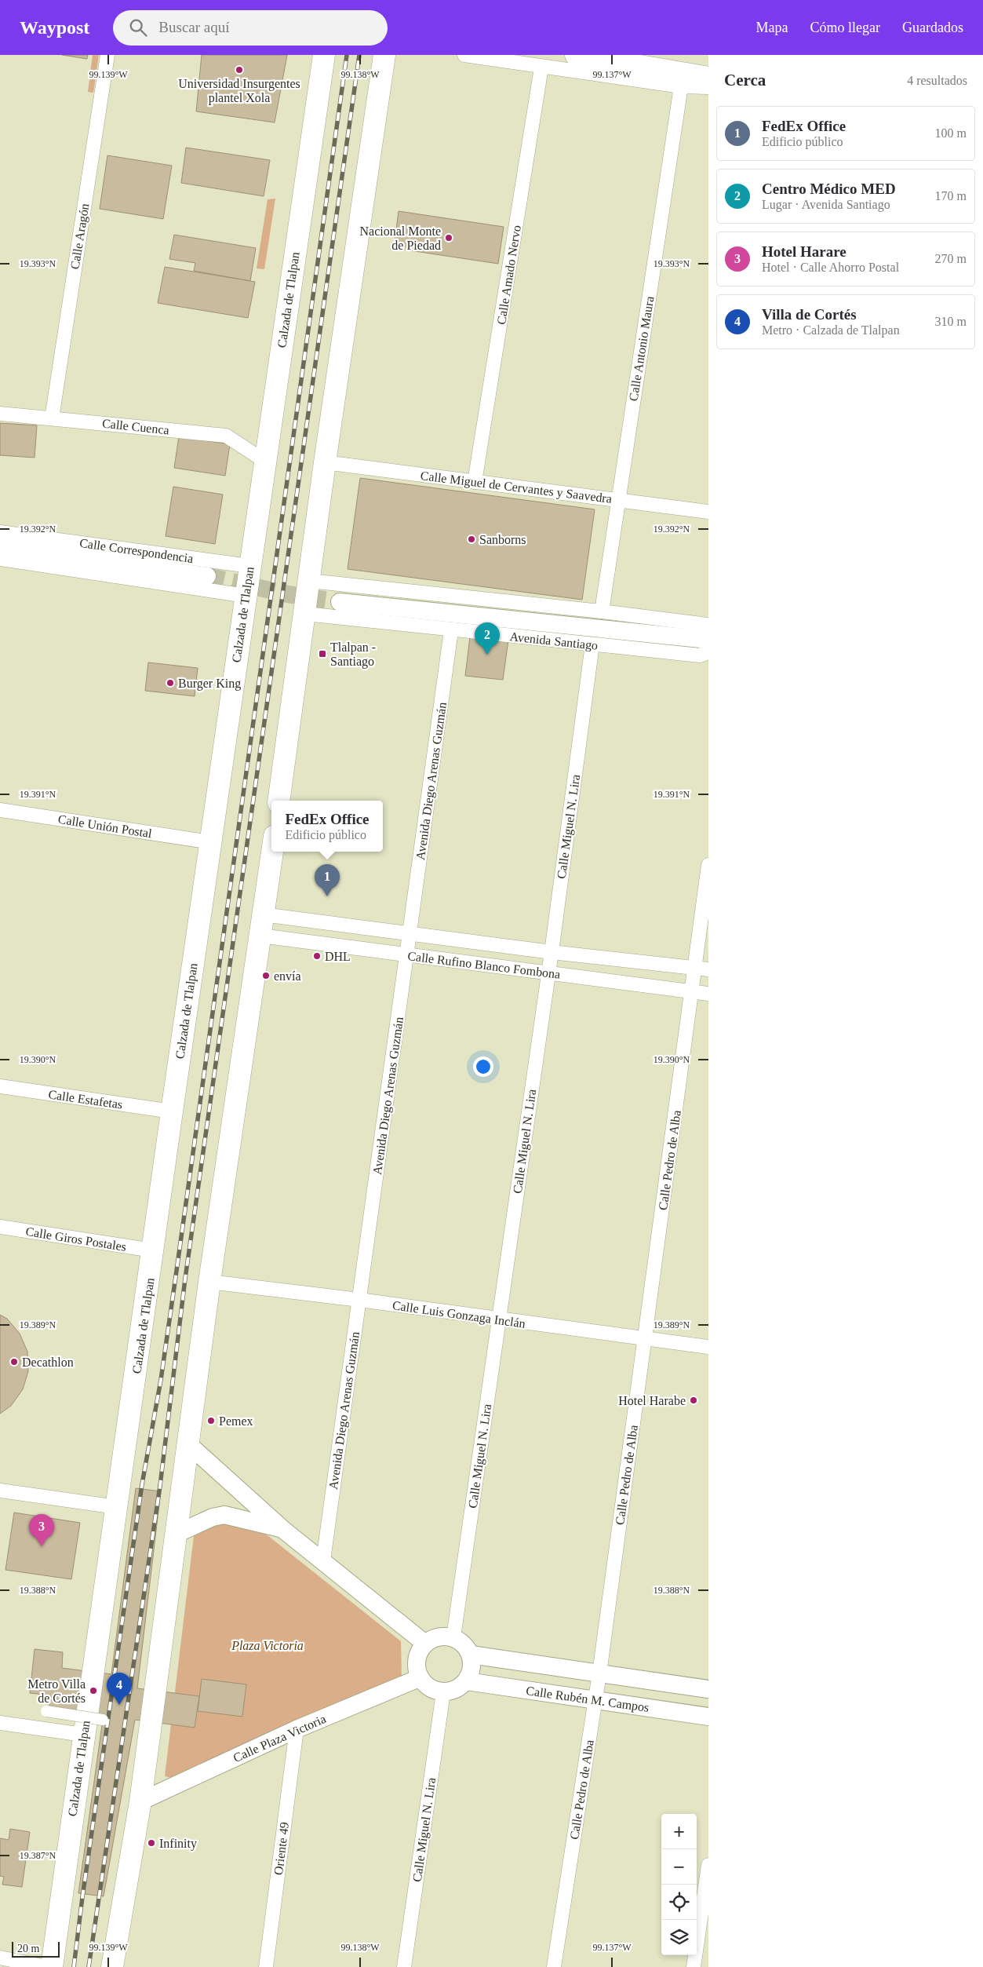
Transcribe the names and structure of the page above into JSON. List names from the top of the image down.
{
  "streets": {
    "main road": ["Calzada de Tlalpan"],
    "street": [
      "Calle Aragón",
      "Calle Amado Nervo",
      "Calle Antonio Maura",
      "Calle Cuenca",
      "Calle Miguel de Cervantes y Saavedra",
      "Calle Correspondencia",
      "Avenida Santiago",
      "Avenida Diego Arenas Guzmán",
      "Calle Unión Postal",
      "Calle Miguel N. Lira",
      "Calle Rufino Blanco Fombona",
      "Calle Estafetas",
      "Calle Pedro de Alba",
      "Calle Giros Postales",
      "Calle Luis Gonzaga Inclán",
      "Calle Rubén M. Campos",
      "Calle Plaza Victoria",
      "Oriente 49"
    ]
  },
  "crossings": [
    ["Calle Aragón", "Calle Cuenca"],
    ["Calle Amado Nervo", "Calle Miguel de Cervantes y Saavedra"],
    ["Calzada de Tlalpan", "Calle Cuenca"],
    ["Calzada de Tlalpan", "Calle Correspondencia"],
    ["Calzada de Tlalpan", "Calle Unión Postal"],
    ["Calzada de Tlalpan", "Calle Estafetas"],
    ["Calzada de Tlalpan", "Calle Giros Postales"],
    ["Calle Antonio Maura", "Calle Miguel de Cervantes y Saavedra"],
    ["Avenida Santiago", "Avenida Diego Arenas Guzmán"],
    ["Avenida Santiago", "Calle Miguel N. Lira"],
    ["Avenida Diego Arenas Guzmán", "Calle Rufino Blanco Fombona"],
    ["Avenida Diego Arenas Guzmán", "Calle Luis Gonzaga Inclán"],
    ["Calle Miguel N. Lira", "Calle Rufino Blanco Fombona"],
    ["Calle Miguel N. Lira", "Calle Luis Gonzaga Inclán"],
    ["Calle Miguel N. Lira", "Calle Rubén M. Campos"],
    ["Calle Miguel N. Lira", "Calle Plaza Victoria"],
    ["Calle Rufino Blanco Fombona", "Calle Pedro de Alba"],
    ["Calle Pedro de Alba", "Calle Luis Gonzaga Inclán"],
    ["Calle Pedro de Alba", "Calle Rubén M. Campos"],
    ["Calle Rubén M. Campos", "Calle Plaza Victoria"],
    ["Calle Plaza Victoria", "Oriente 49"]
  ],
  "parks": ["Plaza Victoria"],
  "places": {
    "other": [
      "Universidad Insurgentes plantel Xola",
      "Nacional Monte de Piedad",
      "Sanborns",
      "Burger King",
      "DHL",
      "envía",
      "Decathlon",
      "Hotel Harabe",
      "Pemex",
      "Metro Villa de Cortés",
      "Infinity"
    ],
    "transit": ["Tlalpan - Santiago"]
  },
  "scale_bar": "20 m",
  "page": {
    "header": "Waypost",
    "search": "Buscar aquí",
    "nav": ["Mapa", "Cómo llegar", "Guardados"],
    "heading": ["Cerca", "4 resultados"],
    "list": [
      {
        "mark": "1",
        "name": "FedEx Office",
        "note": "Edificio público",
        "value": "100 m"
      },
      {
        "mark": "2",
        "name": "Centro Médico MED",
        "note": "Lugar · Avenida Santiago",
        "value": "170 m"
      },
      {
        "mark": "3",
        "name": "Hotel Harare",
        "note": "Hotel · Calle Ahorro Postal",
        "value": "270 m"
      },
      {
        "mark": "4",
        "name": "Villa de Cortés",
        "note": "Metro · Calzada de Tlalpan",
        "value": "310 m"
      }
    ],
    "pins": [
      "2",
      "1",
      "3",
      "4"
    ],
    "popup": ["FedEx Office", "Edificio público"],
    "map_buttons": ["+", "−"],
    "scale": "20 m"
  },
  "coordinates": [
    "99.139°W",
    "99.138°W",
    "99.137°W",
    "19.393°N",
    "19.392°N",
    "19.391°N",
    "19.390°N",
    "19.389°N",
    "19.388°N",
    "19.387°N"
  ]
}
